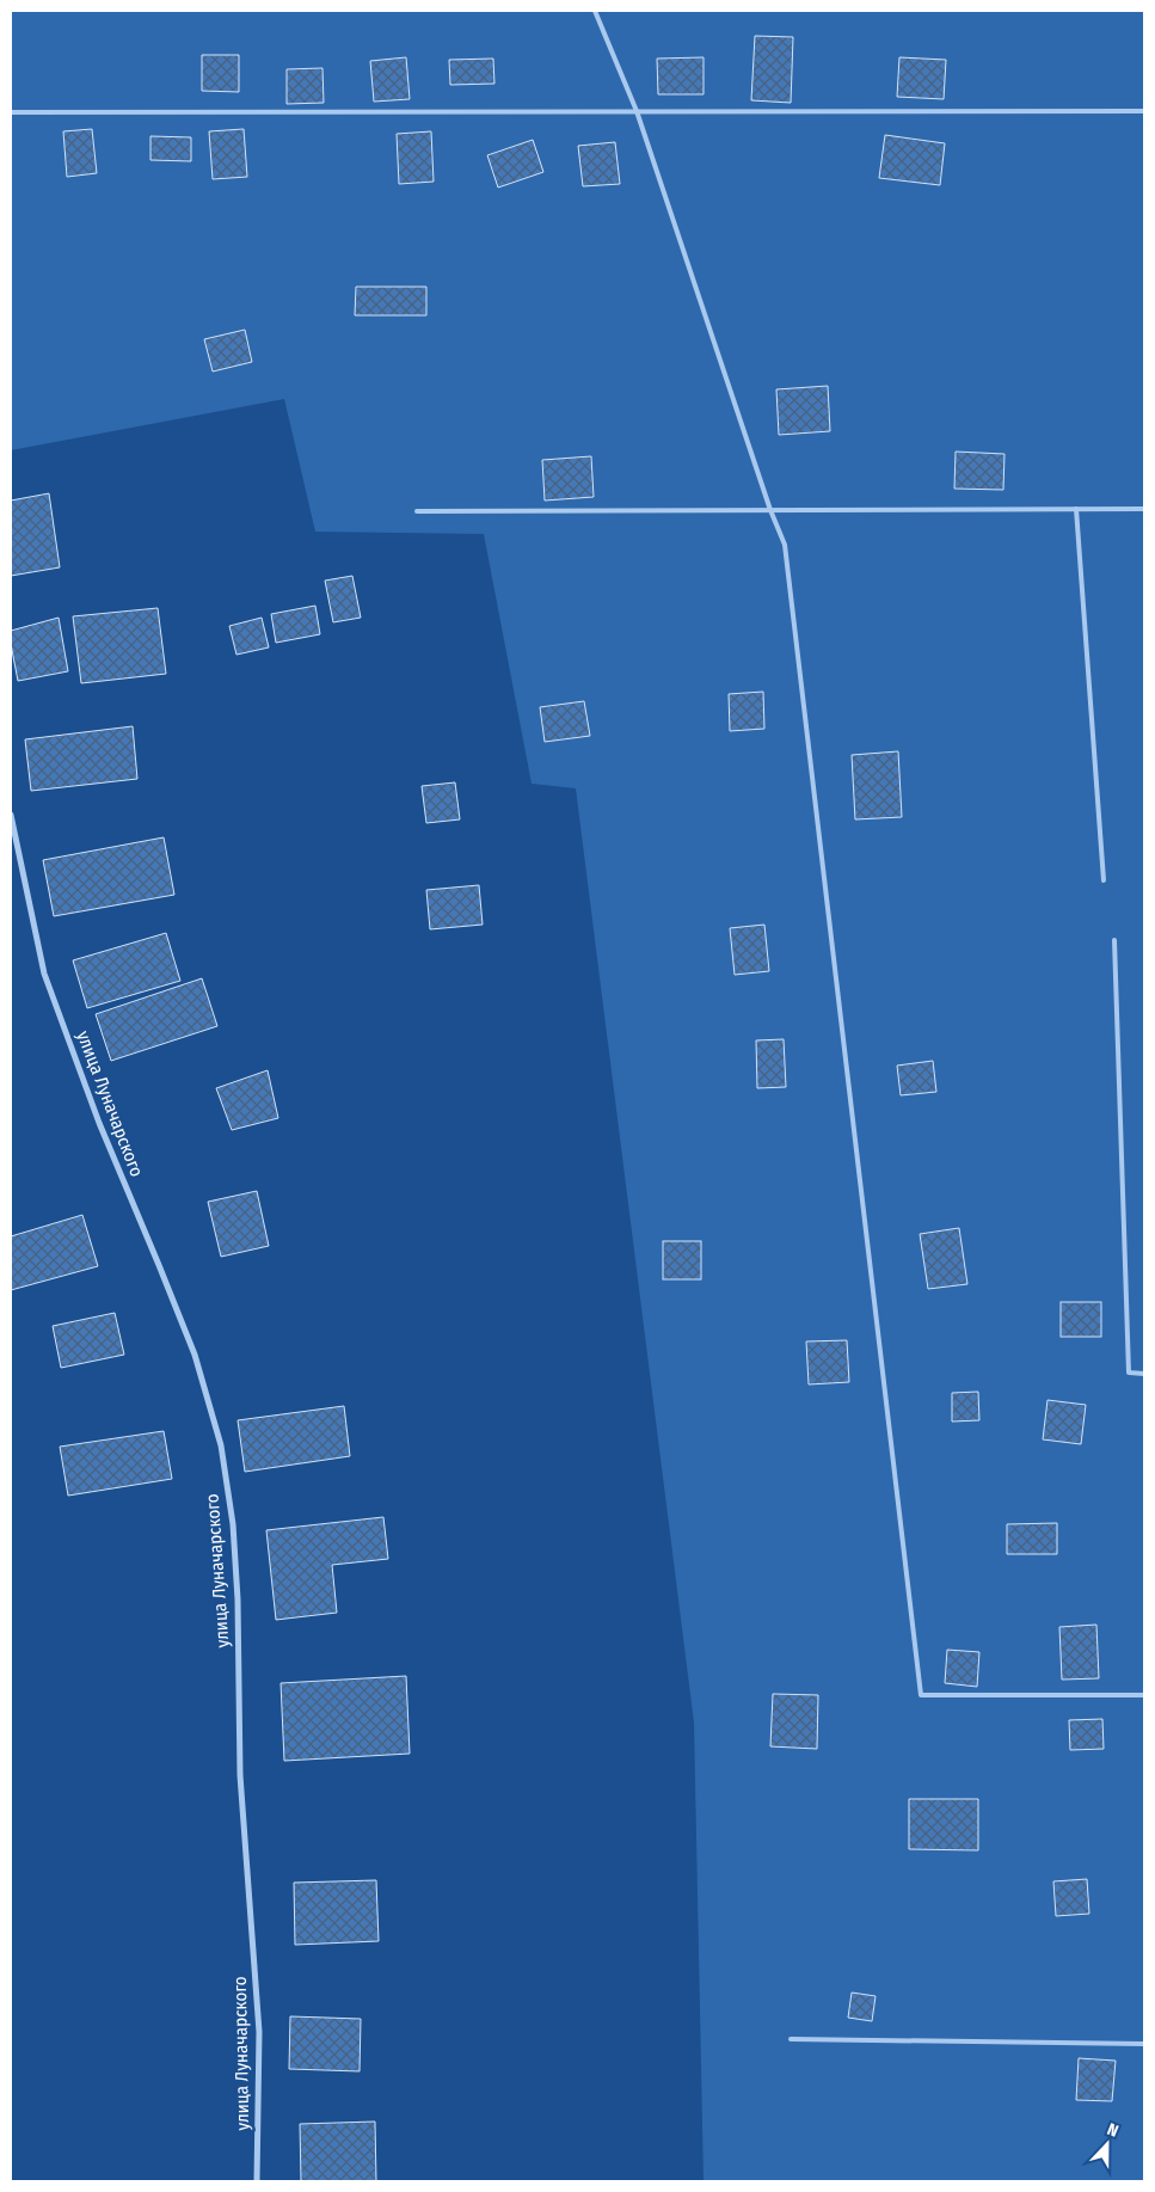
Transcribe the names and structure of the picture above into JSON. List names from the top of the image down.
{
  "streets": {
    "street": ["улица Луначарского"]
  },
  "north": "top"
}
